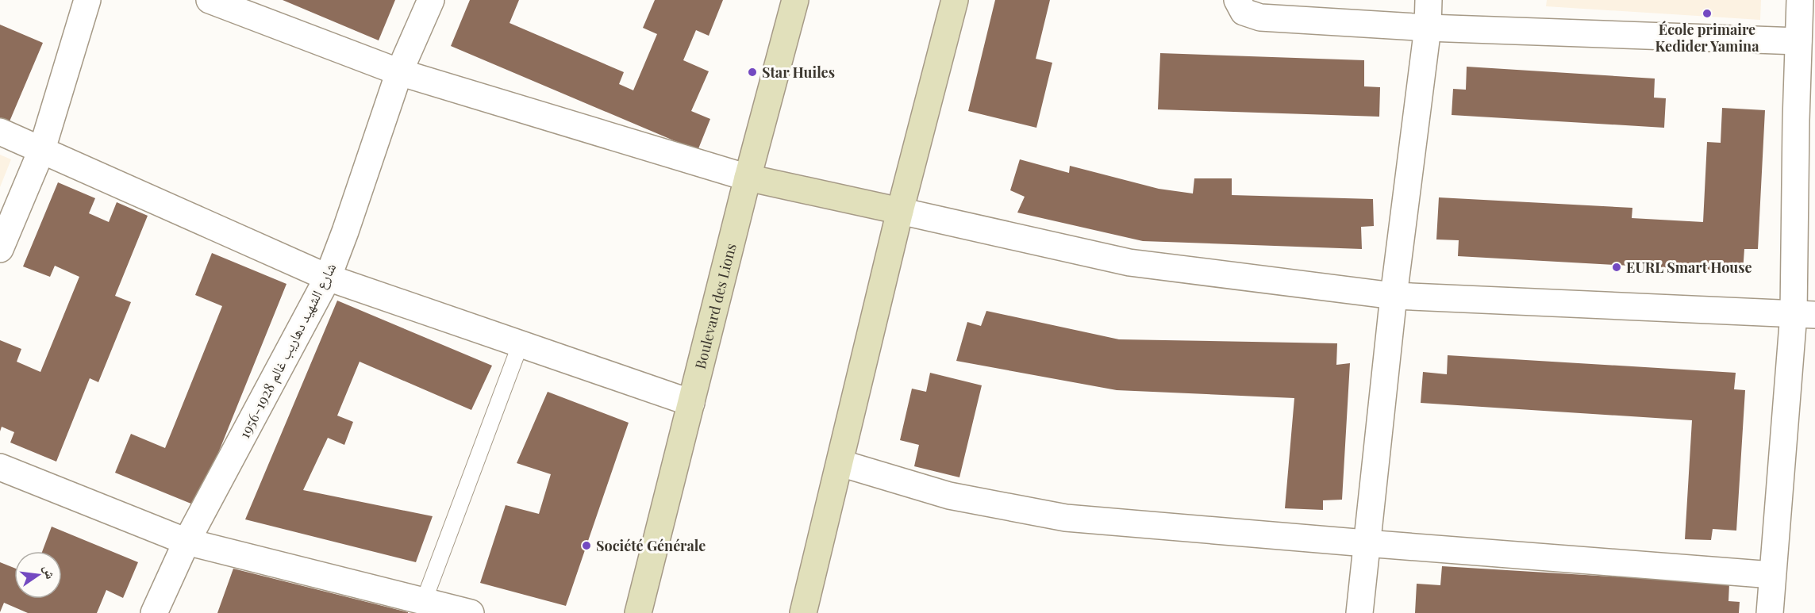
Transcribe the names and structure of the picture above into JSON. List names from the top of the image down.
{
  "streets": {
    "main road": ["Boulevard des Lions"],
    "street": ["شارع الشهيد دهاريب غالم 1928-1956"]
  },
  "places": [
    "École primaire Kedider Yamina",
    "Star Huiles",
    "EURL Smart House",
    "Société Générale"
  ],
  "north": "right"
}
